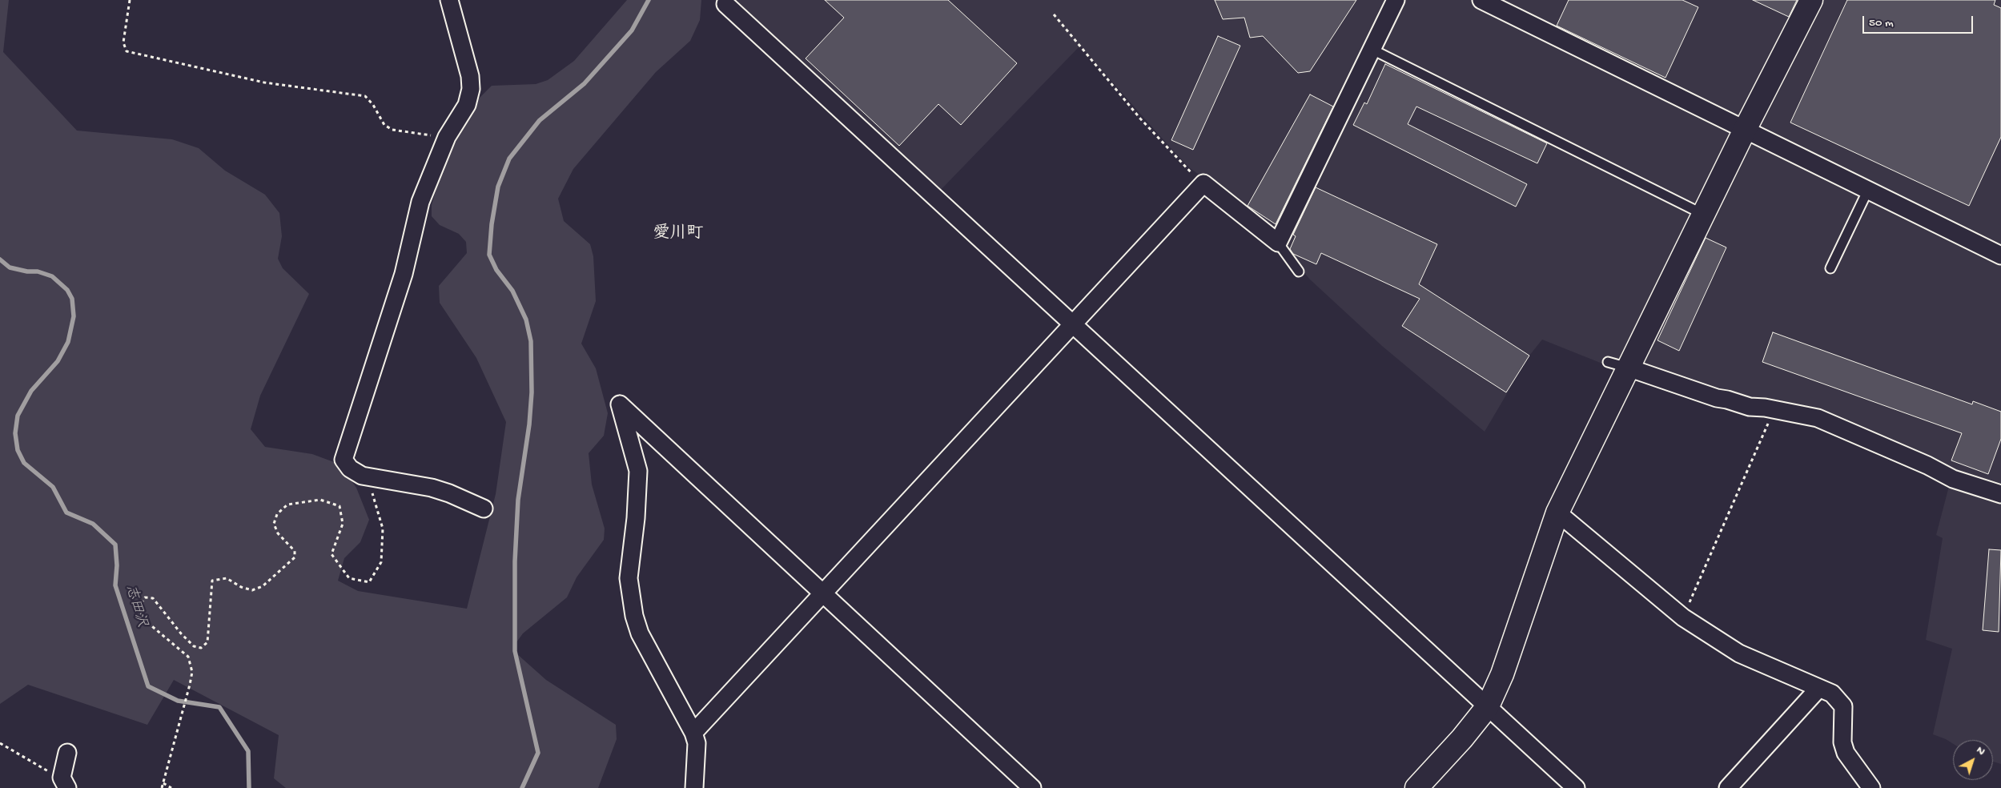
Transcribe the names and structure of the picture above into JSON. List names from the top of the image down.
{
  "districts": ["愛川町"],
  "water": ["志田沢"],
  "scale_bar": "50 m",
  "north": "top right"
}
